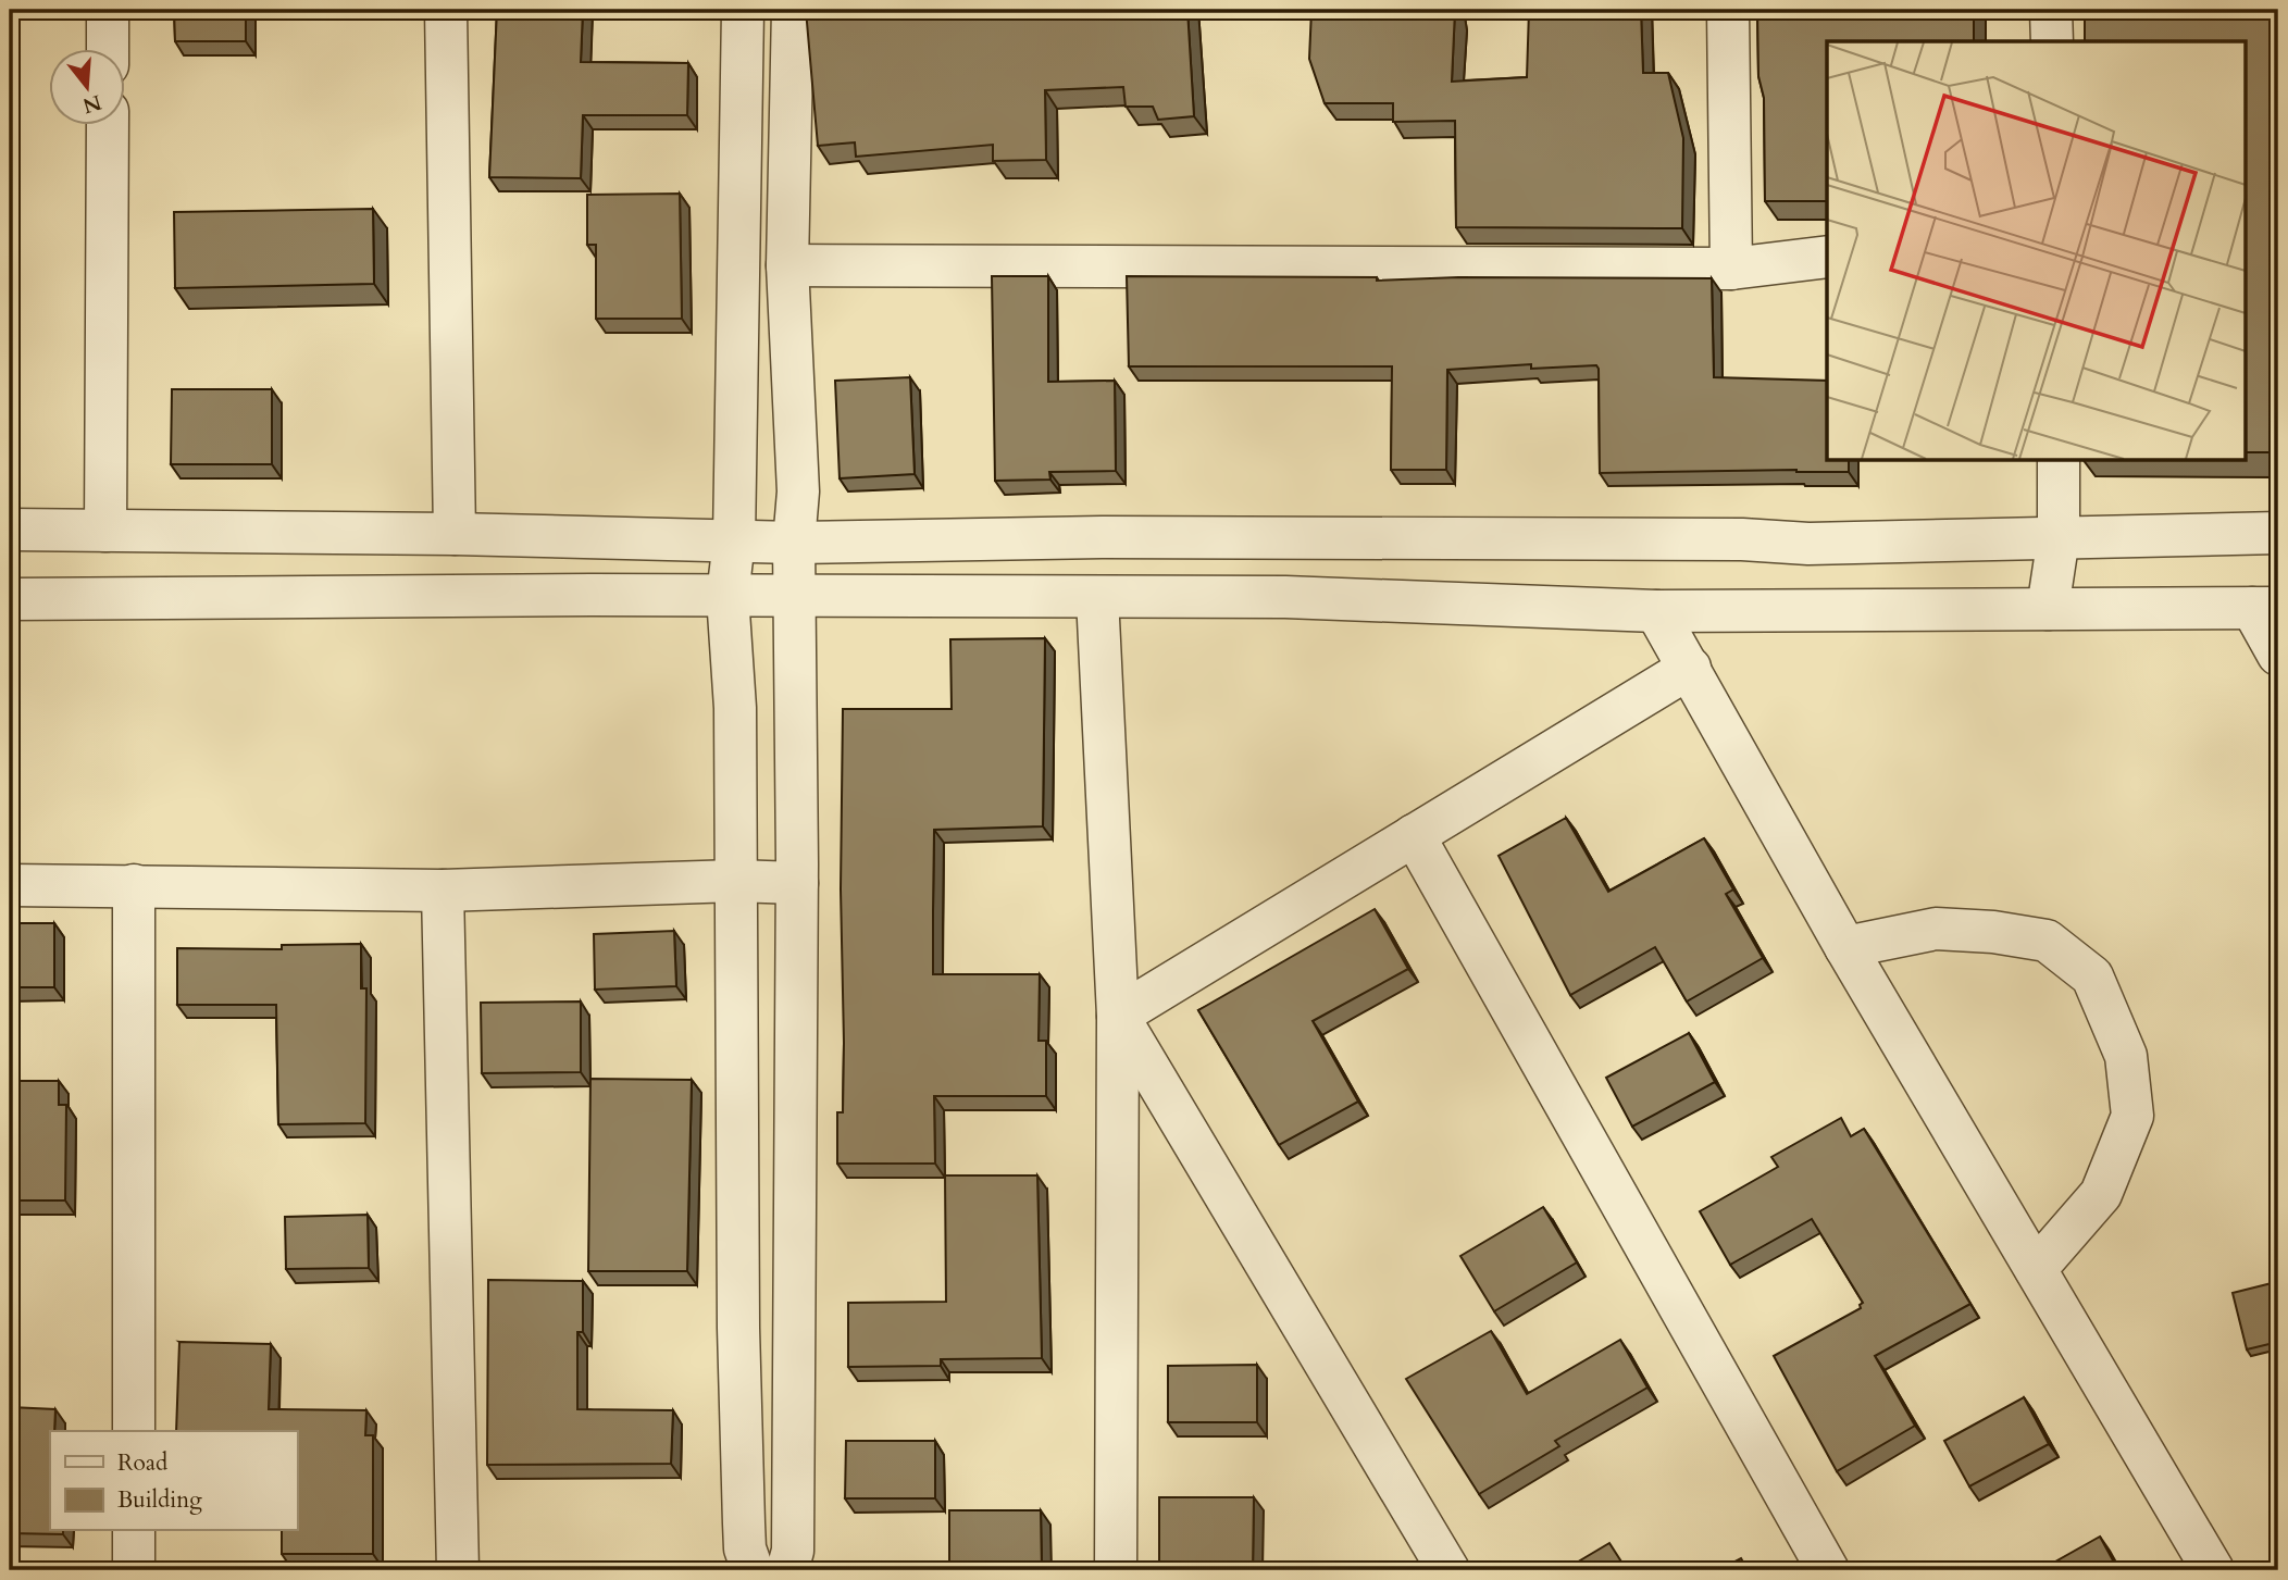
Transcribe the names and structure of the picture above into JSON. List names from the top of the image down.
{
  "legend": ["Road", "Building"],
  "north": "bottom"
}
